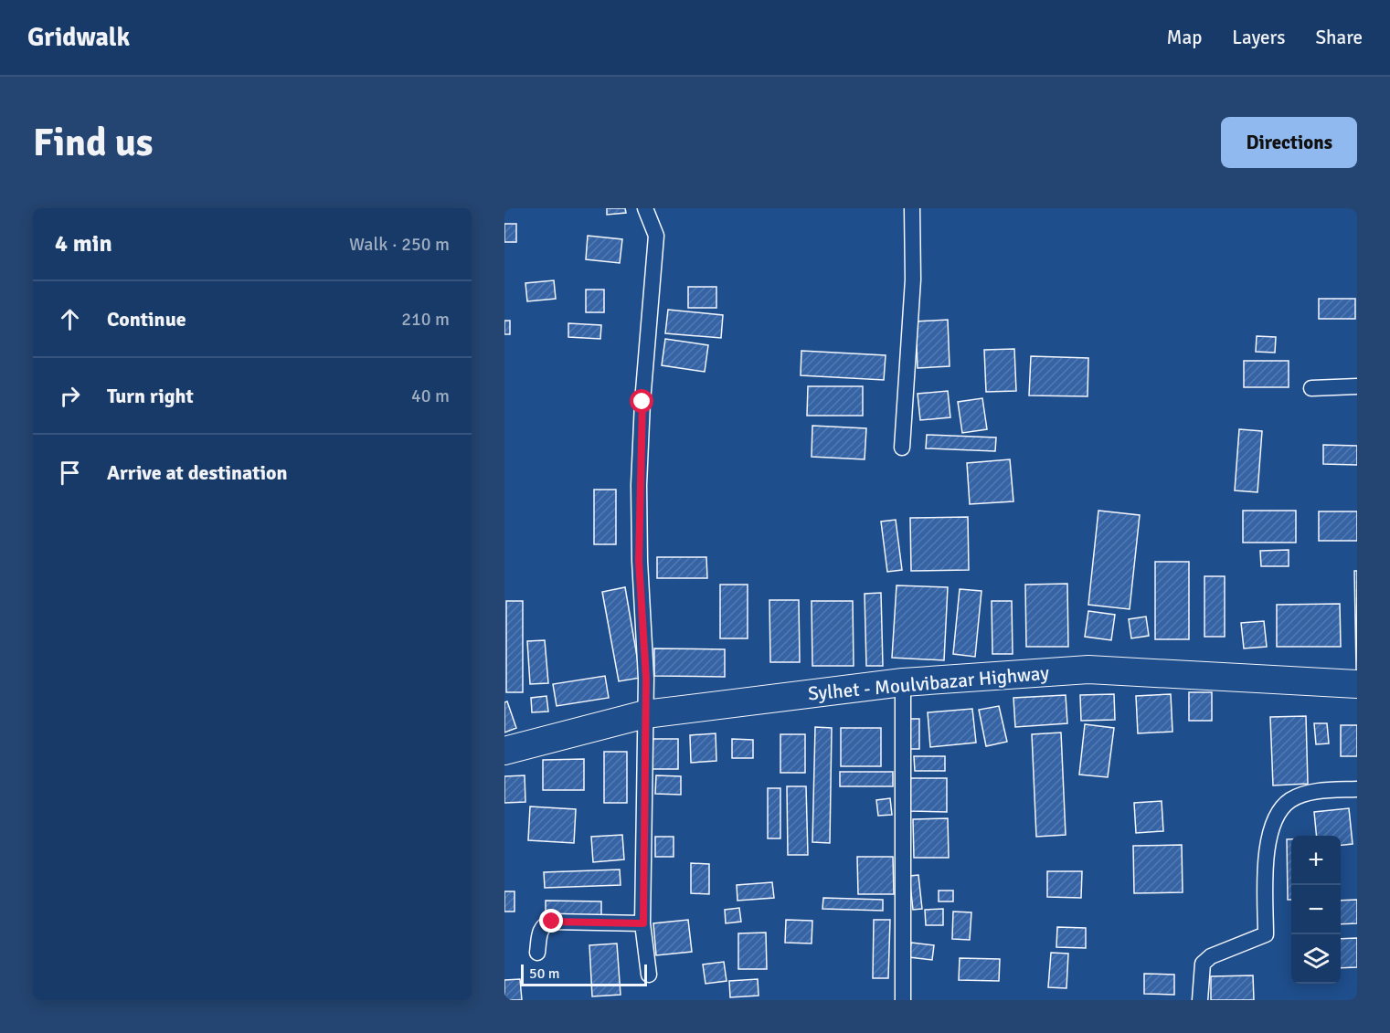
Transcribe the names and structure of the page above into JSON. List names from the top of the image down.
{
  "streets": {
    "highway": ["Sylhet - Moulvibazar Highway"]
  },
  "scale_bar": "50 m",
  "page": {
    "header": "Gridwalk",
    "nav": ["Map", "Layers", "Share"],
    "buttons": "Directions",
    "title": "Find us",
    "heading": ["4 min", "Walk · 250 m"],
    "list": [
      ["Continue", "210 m"],
      ["Turn right", "40 m"],
      "Arrive at destination"
    ],
    "map_buttons": ["+", "−"],
    "scale": "50 m"
  }
}
